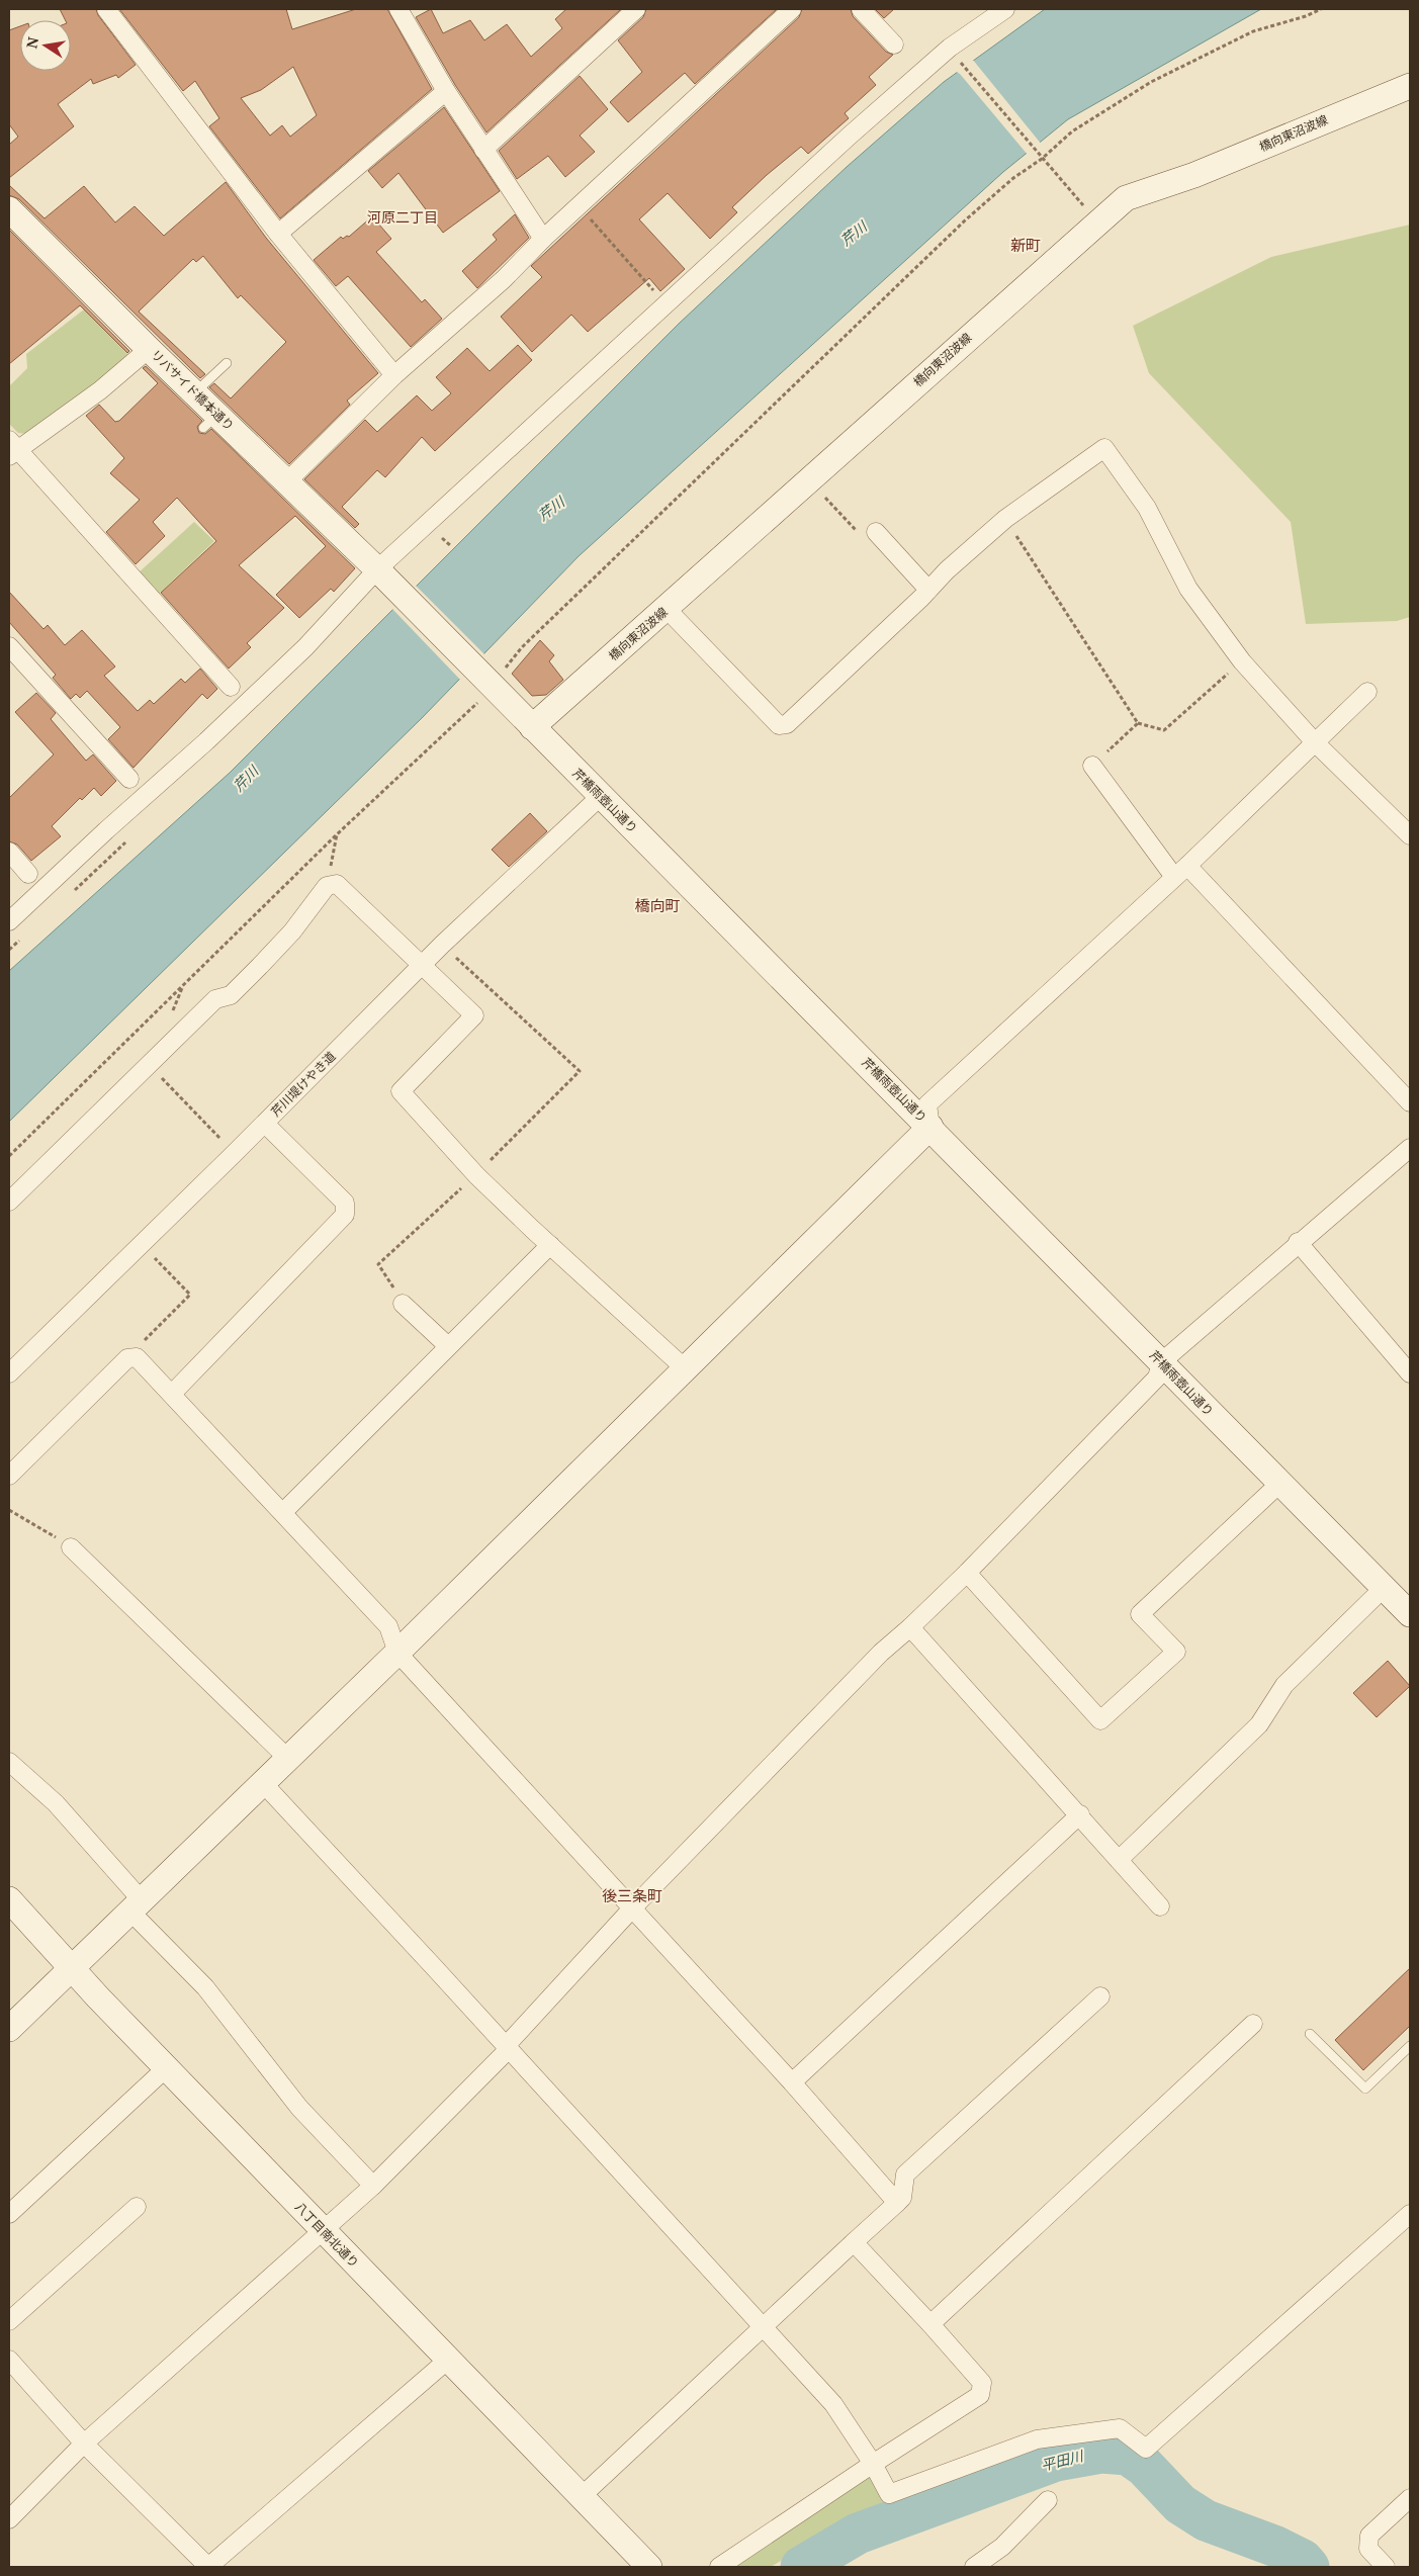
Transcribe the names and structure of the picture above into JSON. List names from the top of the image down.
{
  "streets": {
    "main road": [
      "橋向東沼波線",
      "リバサイド橋本通り",
      "芹橋雨壺山通り",
      "八丁目南北通り"
    ],
    "street": ["芹川堤けやき道"]
  },
  "crossings": [
    ["橋向東沼波線", "芹橋雨壺山通り"],
    ["リバサイド橋本通り", "芹橋雨壺山通り"],
    ["芹橋雨壺山通り", "芹川堤けやき道"]
  ],
  "districts": [
    "河原二丁目",
    "新町",
    "橋向町",
    "後三条町"
  ],
  "water": ["芹川", "平田川"],
  "north": "left"
}
